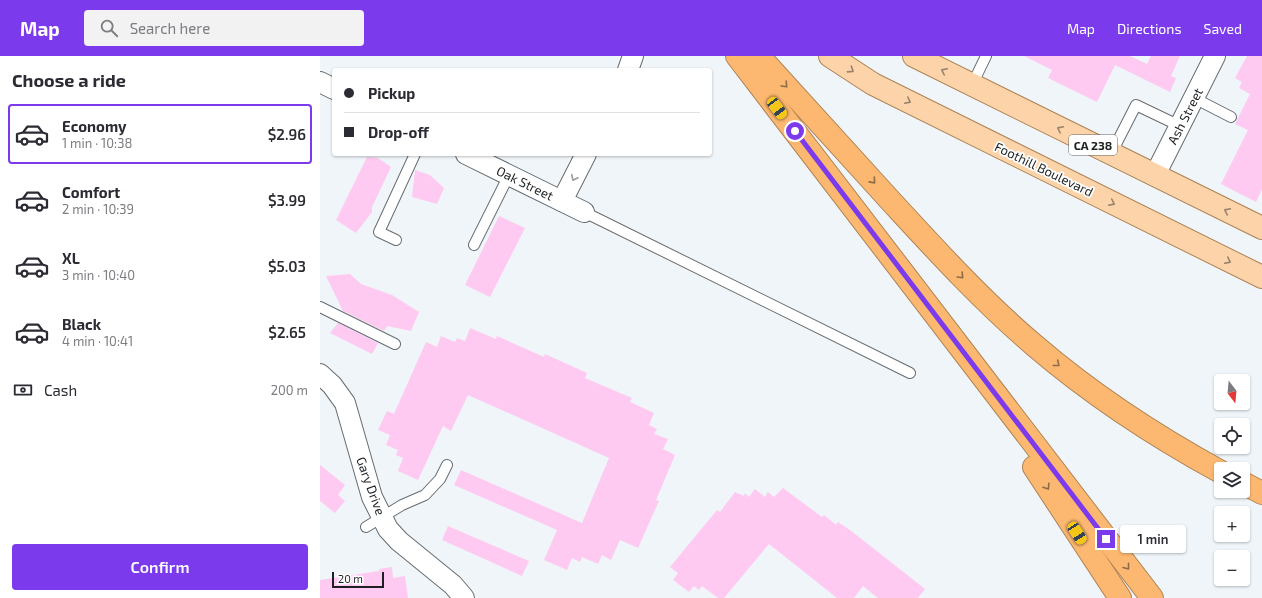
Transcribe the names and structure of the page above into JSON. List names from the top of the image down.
{
  "streets": {
    "main road": ["CA 238", "Foothill Boulevard"],
    "street": ["Ash Street", "Oak Street", "Gary Drive"]
  },
  "crossings": [
    ["Ash Street", "CA 238"]
  ],
  "scale_bar": "20 m",
  "north": "bottom",
  "page": {
    "header": "Map",
    "search": "Search here",
    "nav": ["Map", "Directions", "Saved"],
    "heading": "Choose a ride",
    "banner": ["Pickup", "Drop-off"],
    "list": [
      {
        "name": "Economy",
        "note": "1 min · 10:38",
        "value": "$2.96"
      },
      {
        "name": "Comfort",
        "note": "2 min · 10:39",
        "value": "$3.99"
      },
      {
        "name": "XL",
        "note": "3 min · 10:40",
        "value": "$5.03"
      },
      {
        "name": "Black",
        "note": "4 min · 10:41",
        "value": "$2.65"
      }
    ],
    "pay": ["Cash", "200 m"],
    "map_buttons": ["+", "−"],
    "bubble": "1 min",
    "buttons": "Confirm",
    "scale": "20 m"
  }
}
